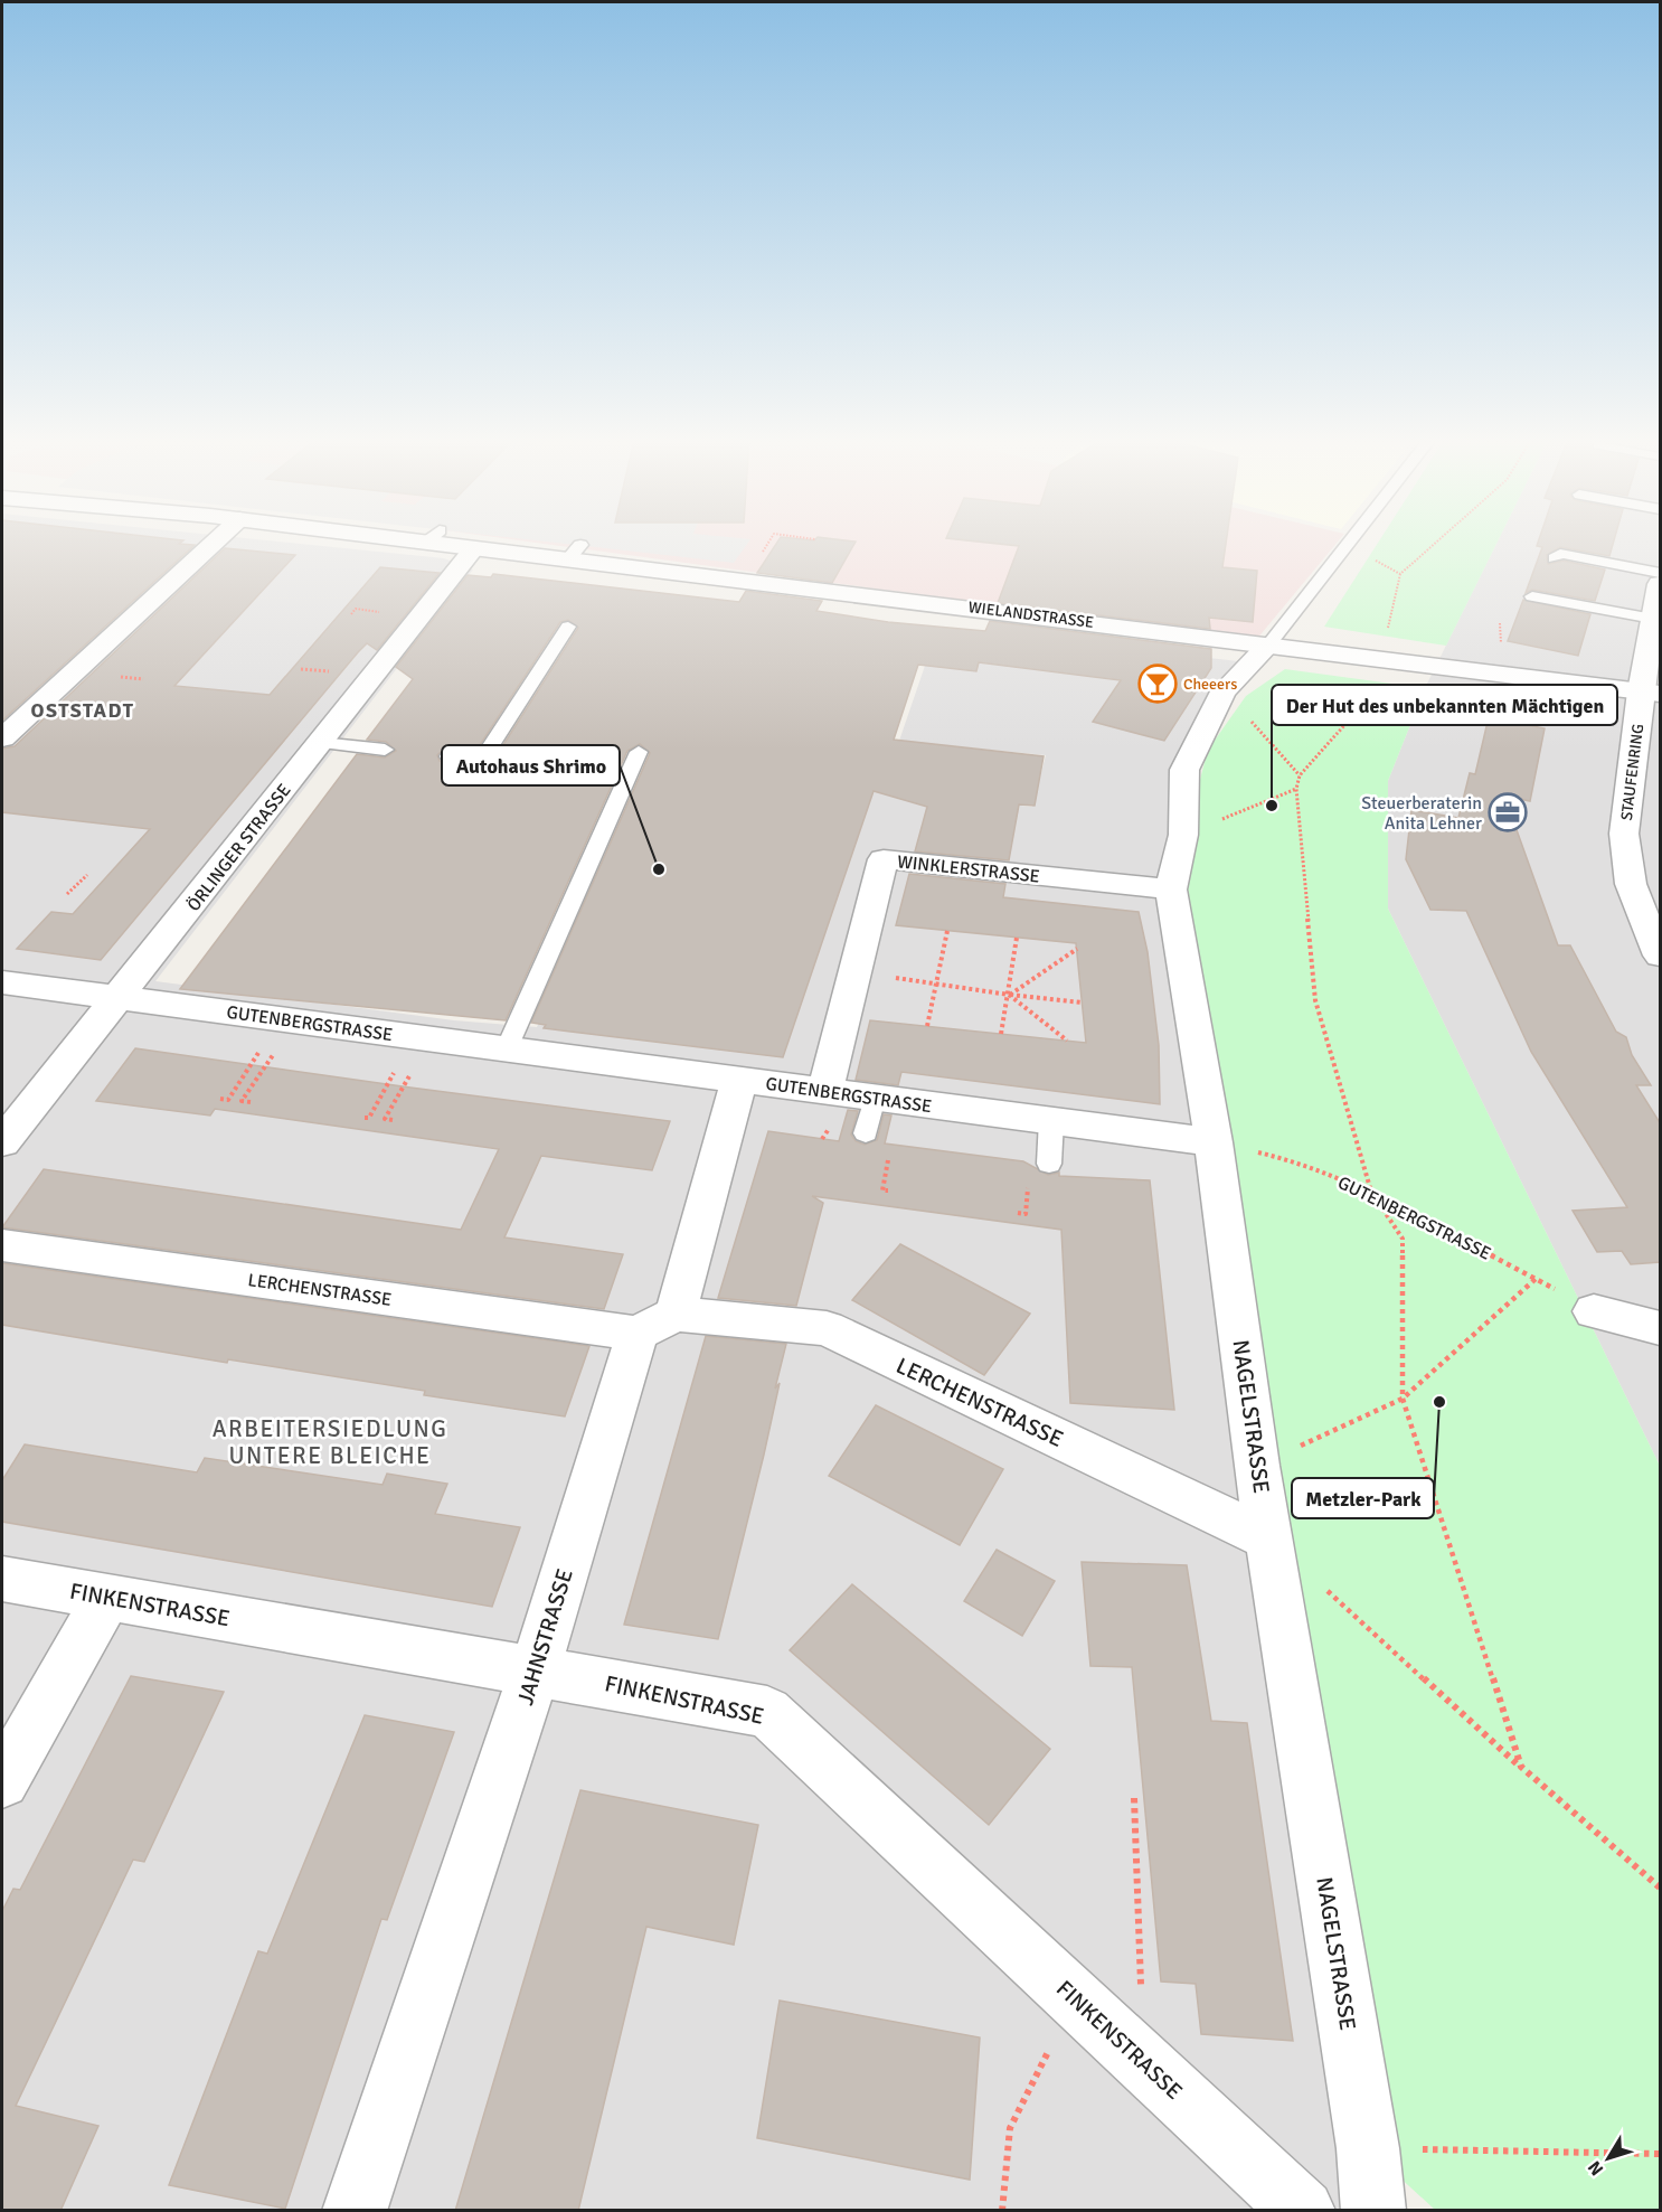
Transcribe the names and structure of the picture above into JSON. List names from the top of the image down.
{
  "streets": {
    "street": [
      "WIELANDSTRASSE",
      "STAUFENRING",
      "ÖRLINGER STRASSE",
      "WINKLERSTRASSE",
      "GUTENBERGSTRASSE",
      "LERCHENSTRASSE",
      "NAGELSTRASSE",
      "FINKENSTRASSE",
      "JAHNSTRASSE"
    ]
  },
  "crossings": [
    ["WIELANDSTRASSE", "STAUFENRING"],
    ["WIELANDSTRASSE", "ÖRLINGER STRASSE"],
    ["WIELANDSTRASSE", "NAGELSTRASSE"],
    ["ÖRLINGER STRASSE", "GUTENBERGSTRASSE"],
    ["WINKLERSTRASSE", "GUTENBERGSTRASSE"],
    ["WINKLERSTRASSE", "NAGELSTRASSE"],
    ["GUTENBERGSTRASSE", "NAGELSTRASSE"],
    ["GUTENBERGSTRASSE", "JAHNSTRASSE"],
    ["LERCHENSTRASSE", "NAGELSTRASSE"],
    ["LERCHENSTRASSE", "JAHNSTRASSE"],
    ["FINKENSTRASSE", "JAHNSTRASSE"]
  ],
  "districts": ["OSTSTADT", "ARBEITERSIEDLUNG UNTERE BLEICHE"],
  "places": {
    "bar": ["Cheeers"],
    "other": ["Der Hut des unbekannten Mächtigen", "Autohaus Shrimo", "Metzler-Park"],
    "office": ["Steuerberaterin Anita Lehner"]
  },
  "north": "bottom left"
}
